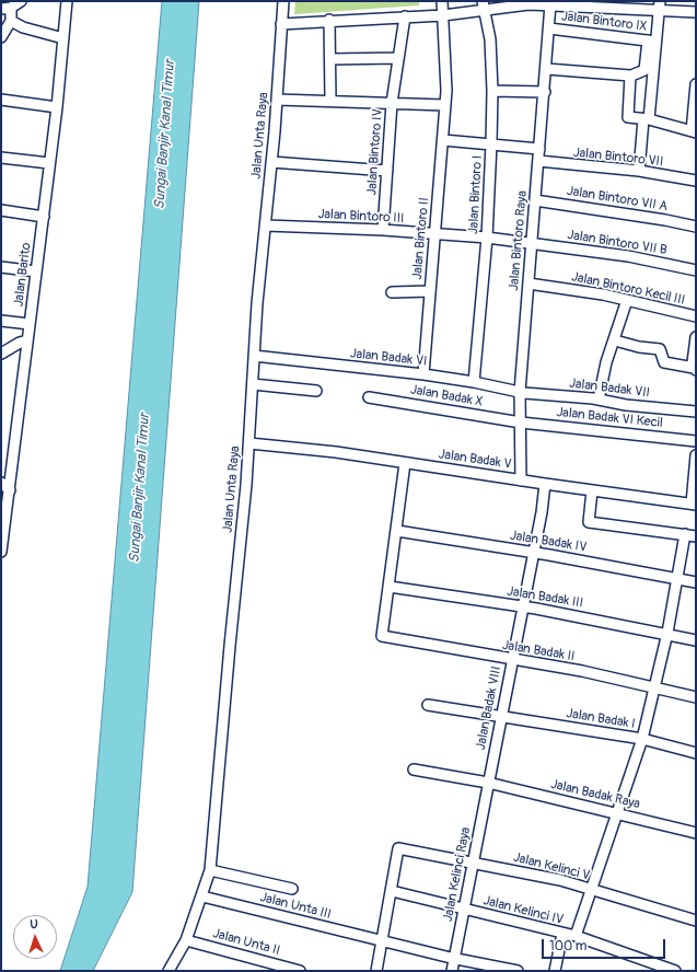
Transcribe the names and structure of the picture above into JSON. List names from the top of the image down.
{
  "streets": {
    "street": [
      "Jalan Bintoro IX",
      "Jalan Unta Raya",
      "Jalan Bintoro IV",
      "Jalan Bintoro VII",
      "Jalan Bintoro I",
      "Jalan Bintoro VII A",
      "Jalan Bintoro III",
      "Jalan Bintoro II",
      "Jalan Bintoro Raya",
      "Jalan Bintoro VII B",
      "Jalan Barito",
      "Jalan Bintoro Kecil III",
      "Jalan Badak VI",
      "Jalan Badak VII",
      "Jalan Badak X",
      "Jalan Badak VI Kecil",
      "Jalan Badak V",
      "Jalan Badak IV",
      "Jalan Badak III",
      "Jalan Badak II",
      "Jalan Badak VIII",
      "Jalan Badak I",
      "Jalan Badak Raya",
      "Jalan Kelinci V",
      "Jalan Kelinci Raya",
      "Jalan Unta III",
      "Jalan Kelinci IV",
      "Jalan Unta II"
    ]
  },
  "crossings": [
    ["Jalan Bintoro IX", "Jalan Bintoro Raya"],
    ["Jalan Unta Raya", "Jalan Bintoro III"],
    ["Jalan Unta Raya", "Jalan Badak VI"],
    ["Jalan Unta Raya", "Jalan Badak V"],
    ["Jalan Unta Raya", "Jalan Unta III"],
    ["Jalan Unta Raya", "Jalan Unta II"],
    ["Jalan Bintoro IV", "Jalan Bintoro III"],
    ["Jalan Bintoro VII", "Jalan Bintoro Raya"],
    ["Jalan Bintoro I", "Jalan Bintoro III"],
    ["Jalan Bintoro I", "Jalan Badak VI"],
    ["Jalan Bintoro VII A", "Jalan Bintoro Raya"],
    ["Jalan Bintoro III", "Jalan Bintoro II"],
    ["Jalan Bintoro III", "Jalan Bintoro Raya"],
    ["Jalan Bintoro III", "Jalan Bintoro VII B"],
    ["Jalan Bintoro II", "Jalan Badak VI"],
    ["Jalan Bintoro Raya", "Jalan Bintoro VII B"],
    ["Jalan Bintoro Raya", "Jalan Bintoro Kecil III"],
    ["Jalan Bintoro Raya", "Jalan Badak VI"],
    ["Jalan Bintoro Raya", "Jalan Badak VII"],
    ["Jalan Bintoro Raya", "Jalan Badak X"],
    ["Jalan Bintoro Raya", "Jalan Badak VI Kecil"],
    ["Jalan Bintoro Raya", "Jalan Badak V"],
    ["Jalan Badak VI", "Jalan Badak VII"],
    ["Jalan Badak X", "Jalan Badak VI Kecil"],
    ["Jalan Badak V", "Jalan Badak VIII"],
    ["Jalan Badak IV", "Jalan Badak VIII"],
    ["Jalan Badak III", "Jalan Badak II"],
    ["Jalan Badak III", "Jalan Badak VIII"],
    ["Jalan Badak II", "Jalan Badak VIII"],
    ["Jalan Badak VIII", "Jalan Badak I"],
    ["Jalan Badak VIII", "Jalan Badak Raya"],
    ["Jalan Badak VIII", "Jalan Kelinci Raya"],
    ["Jalan Badak Raya", "Jalan Kelinci Raya"],
    ["Jalan Kelinci V", "Jalan Kelinci Raya"],
    ["Jalan Kelinci V", "Jalan Kelinci IV"],
    ["Jalan Kelinci Raya", "Jalan Unta III"],
    ["Jalan Kelinci Raya", "Jalan Kelinci IV"]
  ],
  "water": ["Sungai Banjir Kanal Timur"],
  "scale_bar": "100 m",
  "north": "top"
}
